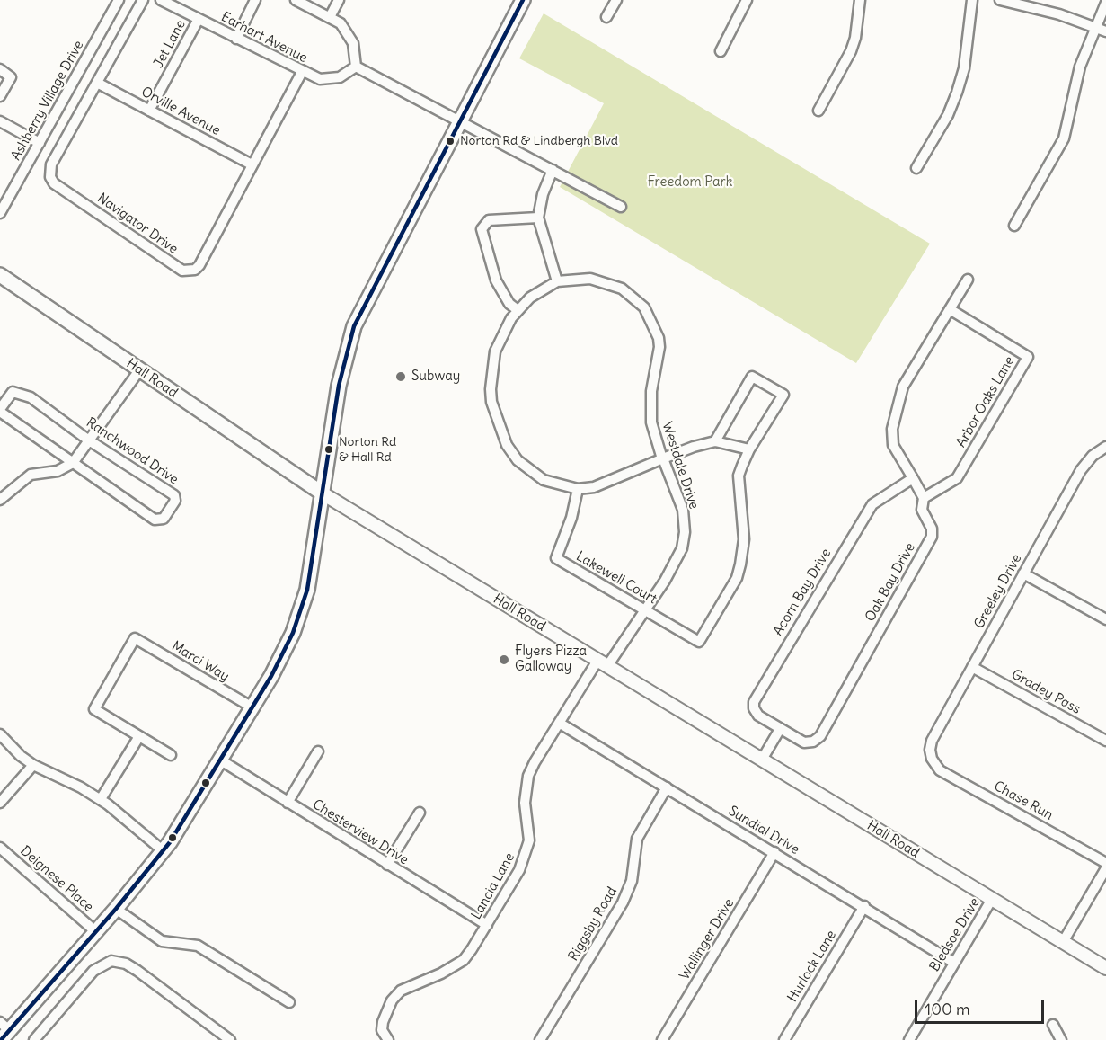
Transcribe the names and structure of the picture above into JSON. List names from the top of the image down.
{
  "streets": {
    "main road": ["Hall Road"],
    "street": [
      "Earhart Avenue",
      "Jet Lane",
      "Ashberry Village Drive",
      "Orville Avenue",
      "Navigator Drive",
      "Arbor Oaks Lane",
      "Ranchwood Drive",
      "Westdale Drive",
      "Lakewell Court",
      "Oak Bay Drive",
      "Greeley Drive",
      "Acorn Bay Drive",
      "Marci Way",
      "Gradey Pass",
      "Chase Run",
      "Sundial Drive",
      "Chesterview Drive",
      "Deignese Place",
      "Lancia Lane",
      "Riggsby Road",
      "Bledsoe Drive",
      "Wallinger Drive",
      "Hurlock Lane"
    ]
  },
  "crossings": [
    ["Earhart Avenue", "Jet Lane"],
    ["Earhart Avenue", "Navigator Drive"],
    ["Jet Lane", "Orville Avenue"],
    ["Orville Avenue", "Navigator Drive"],
    ["Hall Road", "Westdale Drive"],
    ["Hall Road", "Lancia Lane"],
    ["Hall Road", "Bledsoe Drive"],
    ["Arbor Oaks Lane", "Oak Bay Drive"],
    ["Westdale Drive", "Lakewell Court"],
    ["Westdale Drive", "Lancia Lane"],
    ["Oak Bay Drive", "Acorn Bay Drive"],
    ["Greeley Drive", "Gradey Pass"],
    ["Greeley Drive", "Chase Run"],
    ["Sundial Drive", "Lancia Lane"],
    ["Sundial Drive", "Riggsby Road"],
    ["Sundial Drive", "Bledsoe Drive"],
    ["Sundial Drive", "Wallinger Drive"],
    ["Sundial Drive", "Hurlock Lane"],
    ["Chesterview Drive", "Lancia Lane"]
  ],
  "parks": ["Freedom Park"],
  "places": [
    "Norton Rd & Lindbergh Blvd",
    "Subway",
    "Norton Rd & Hall Rd",
    "Flyers Pizza Galloway"
  ],
  "scale_bar": "100 m"
}
